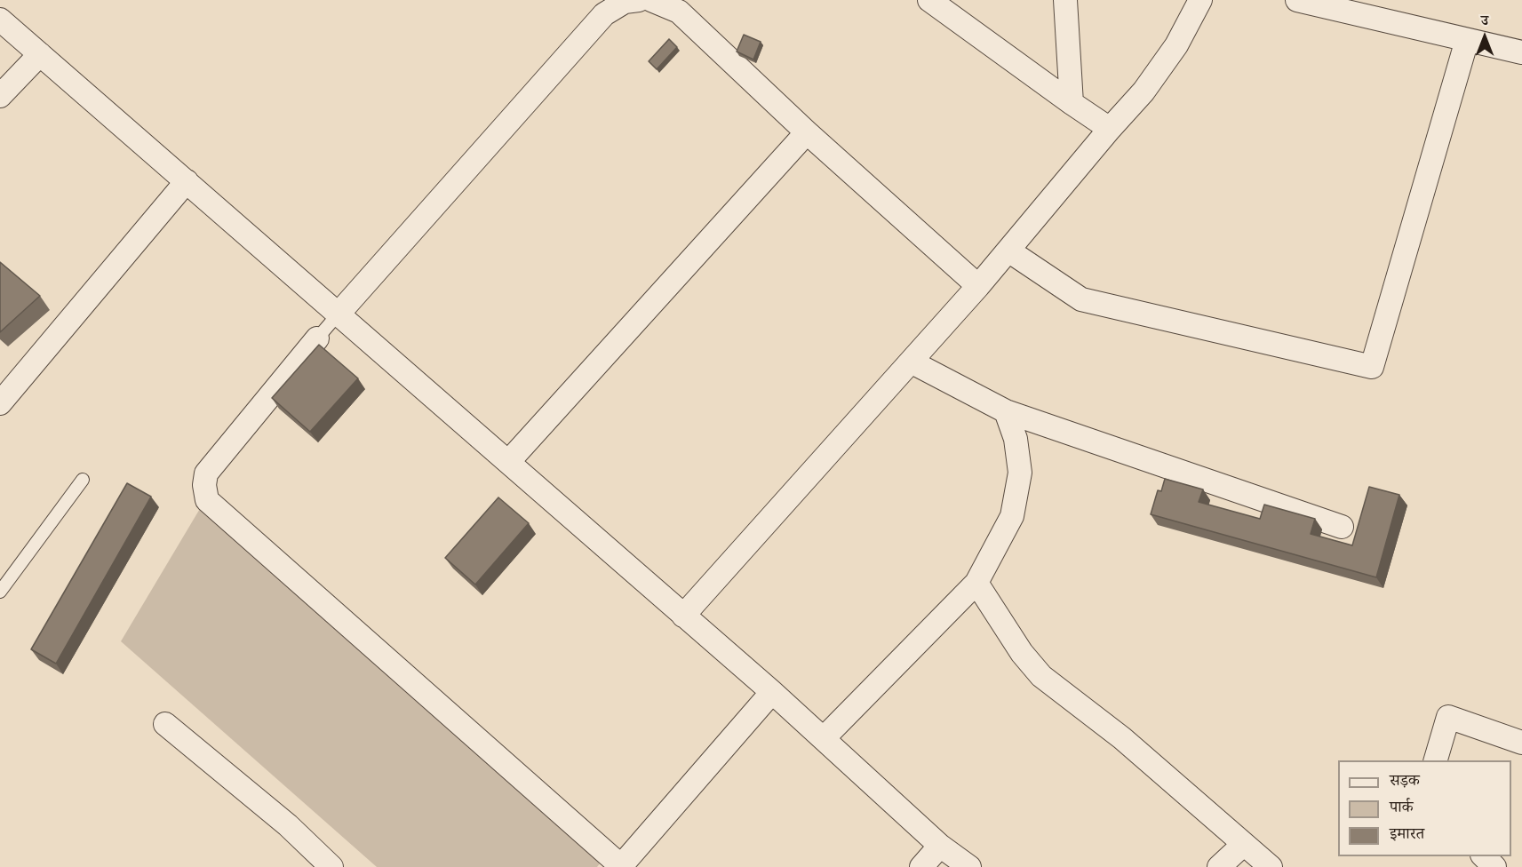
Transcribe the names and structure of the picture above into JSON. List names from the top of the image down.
{
  "legend": ["सड़क", "पार्क", "इमारत"],
  "north": "top"
}
